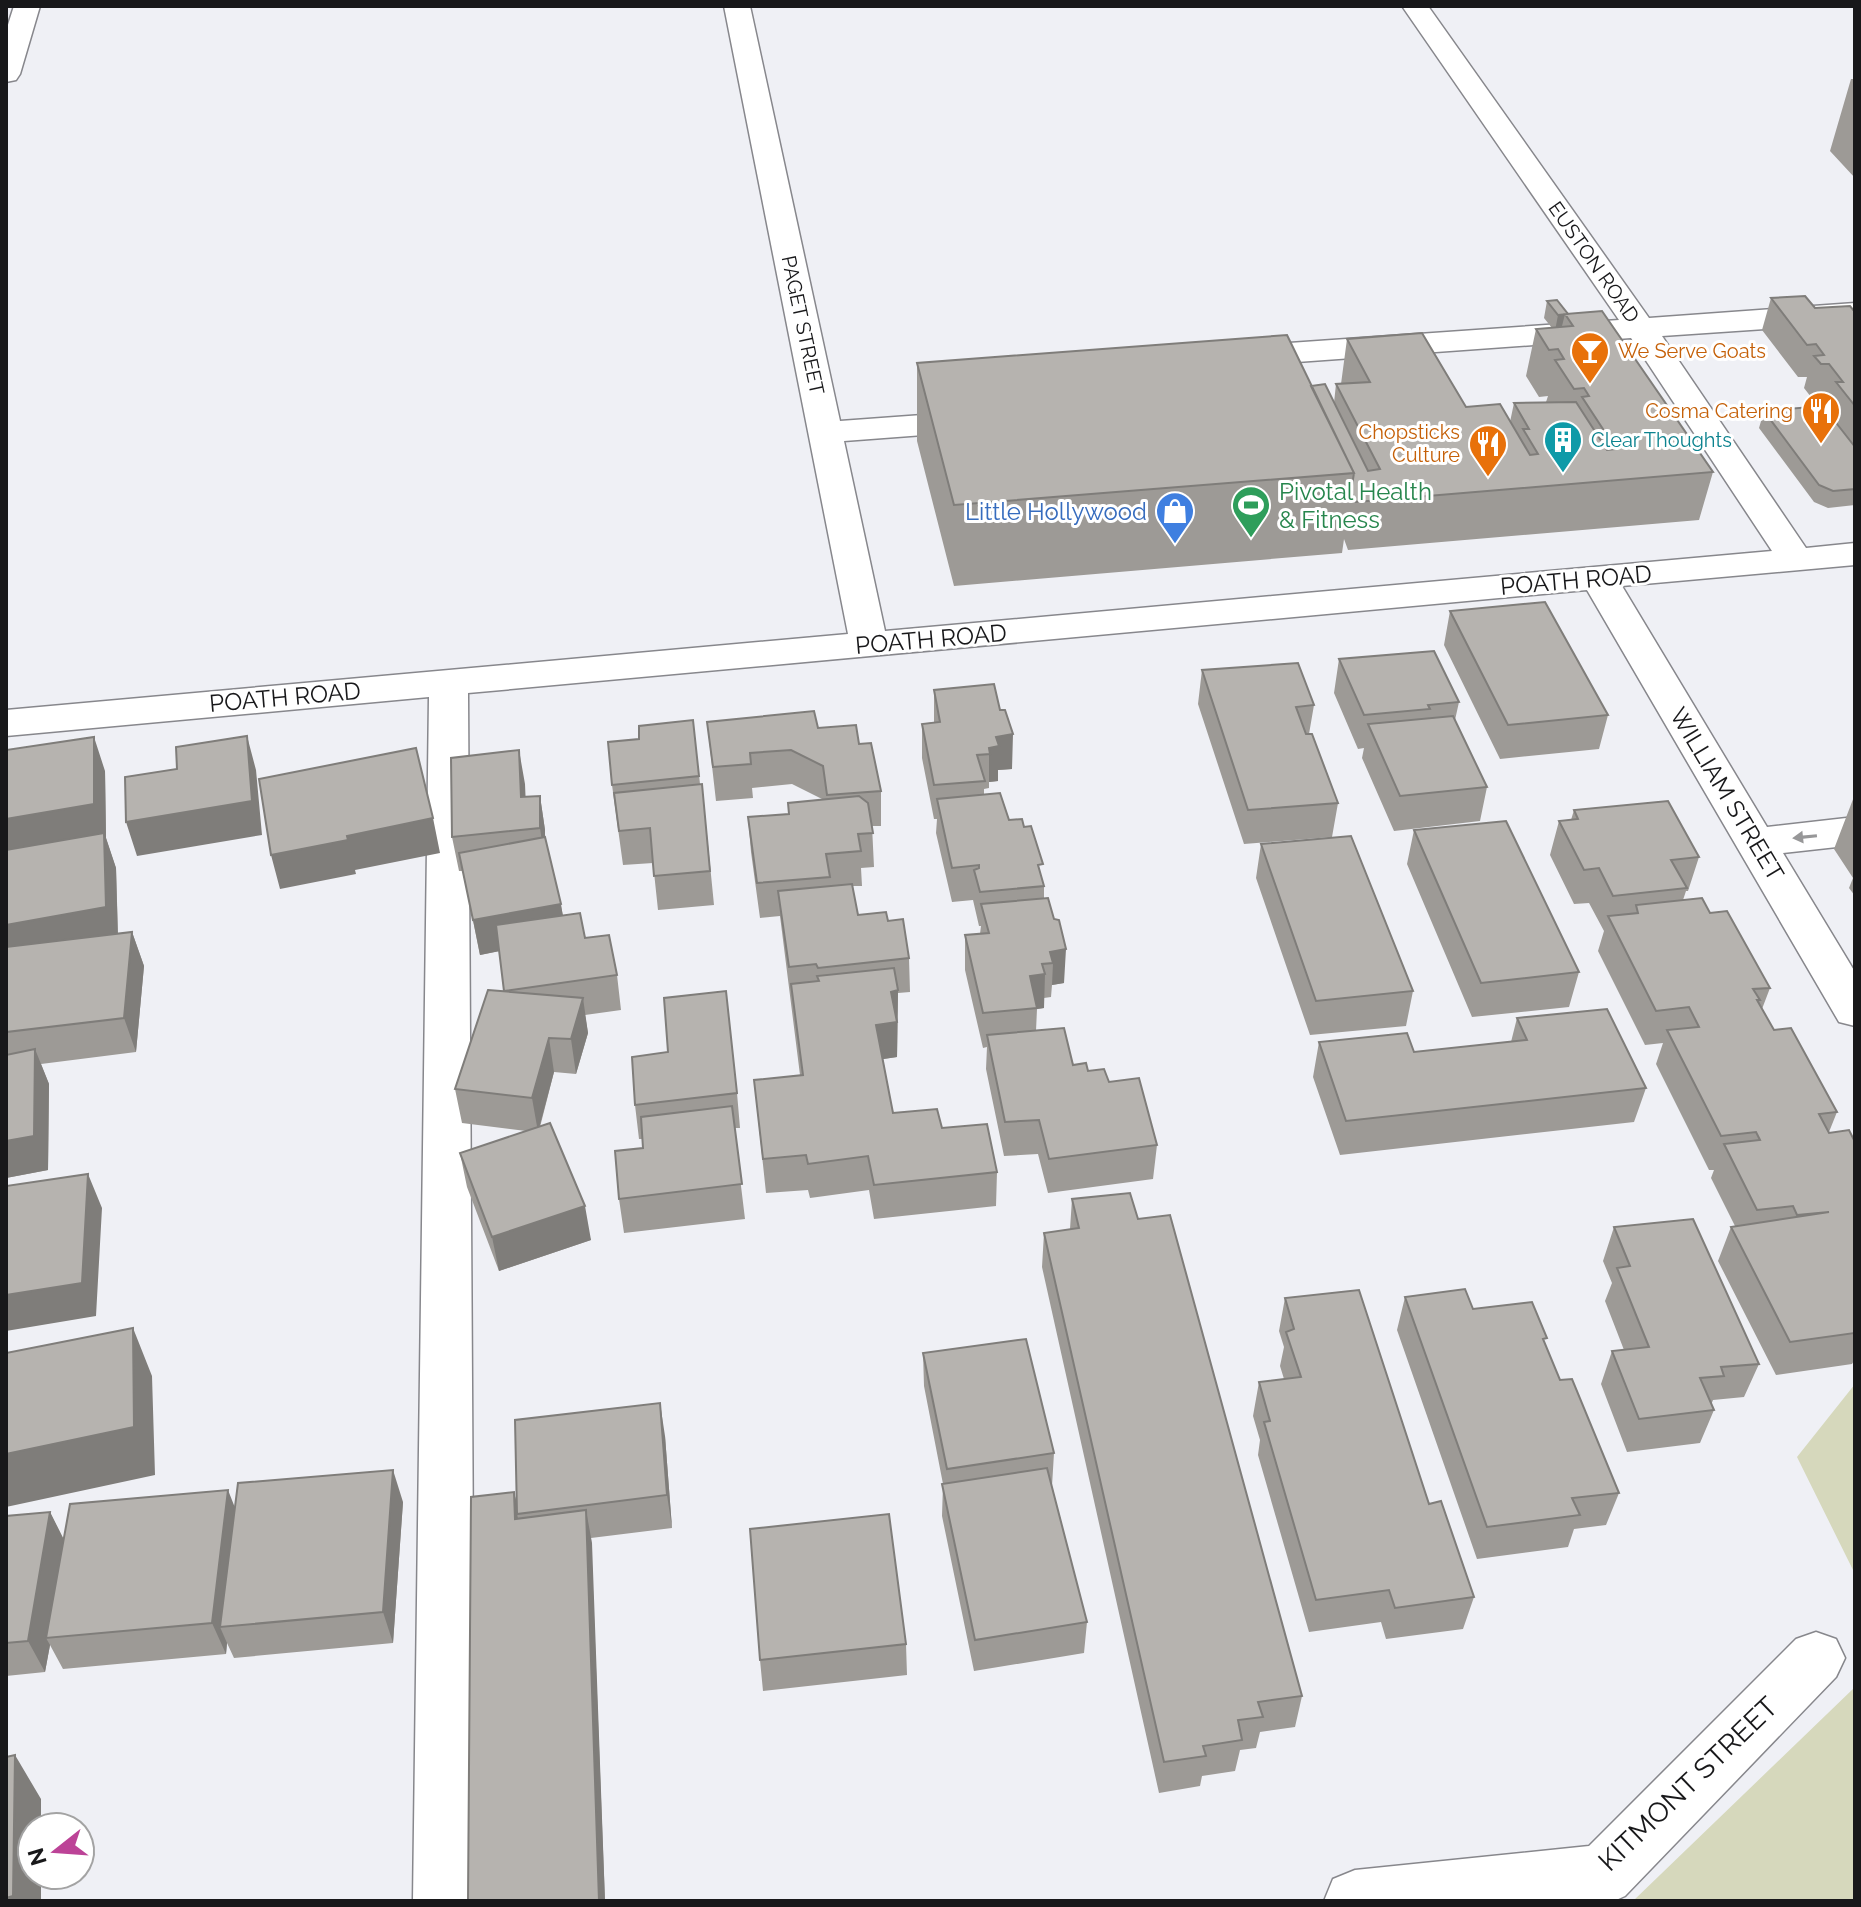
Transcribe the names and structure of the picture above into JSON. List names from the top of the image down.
{
  "streets": {
    "street": [
      "EUSTON ROAD",
      "PAGET STREET",
      "POATH ROAD",
      "WILLIAM STREET",
      "KITMONT STREET"
    ]
  },
  "crossings": [
    ["EUSTON ROAD", "POATH ROAD"],
    ["PAGET STREET", "POATH ROAD"],
    ["POATH ROAD", "WILLIAM STREET"]
  ],
  "places": {
    "bar": ["We Serve Goats"],
    "restaurant": ["Cosma Catering", "Chopsticks Culture"],
    "building": ["Clear Thoughts"],
    "sports": ["Pivotal Health & Fitness"],
    "shop": ["Little Hollywood"]
  },
  "north": "left"
}
